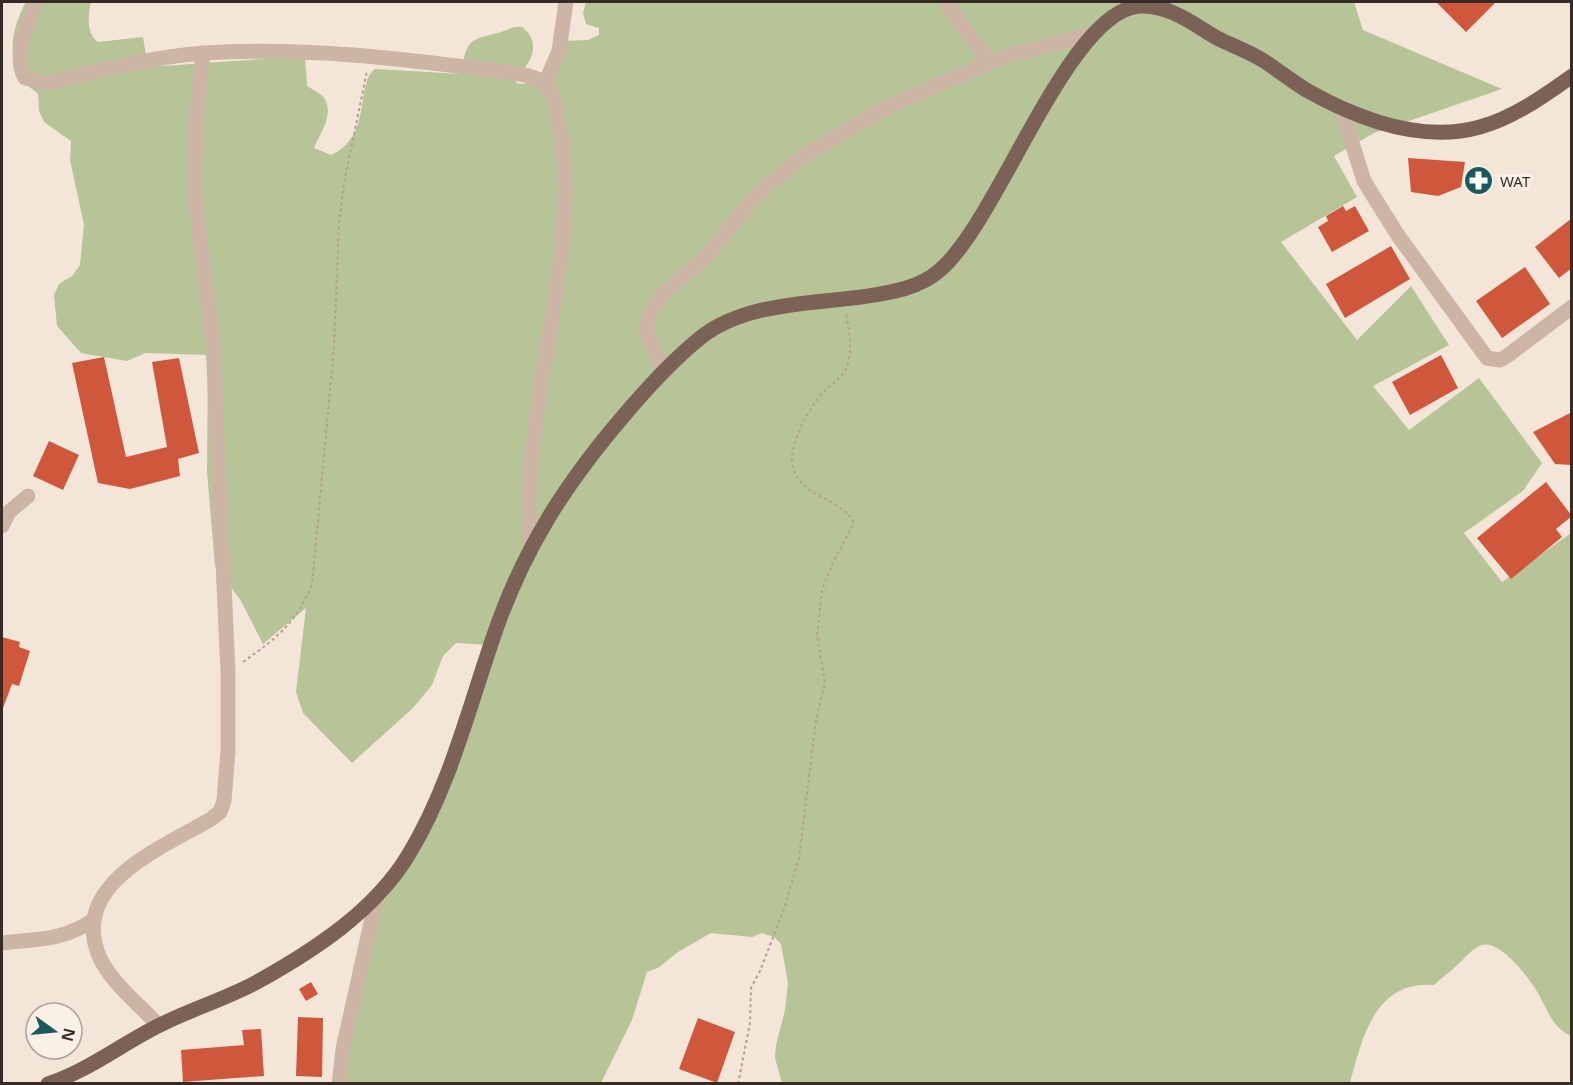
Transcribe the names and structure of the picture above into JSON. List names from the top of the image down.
{
  "places": {
    "pharmacy": ["WAT"]
  },
  "north": "right"
}
